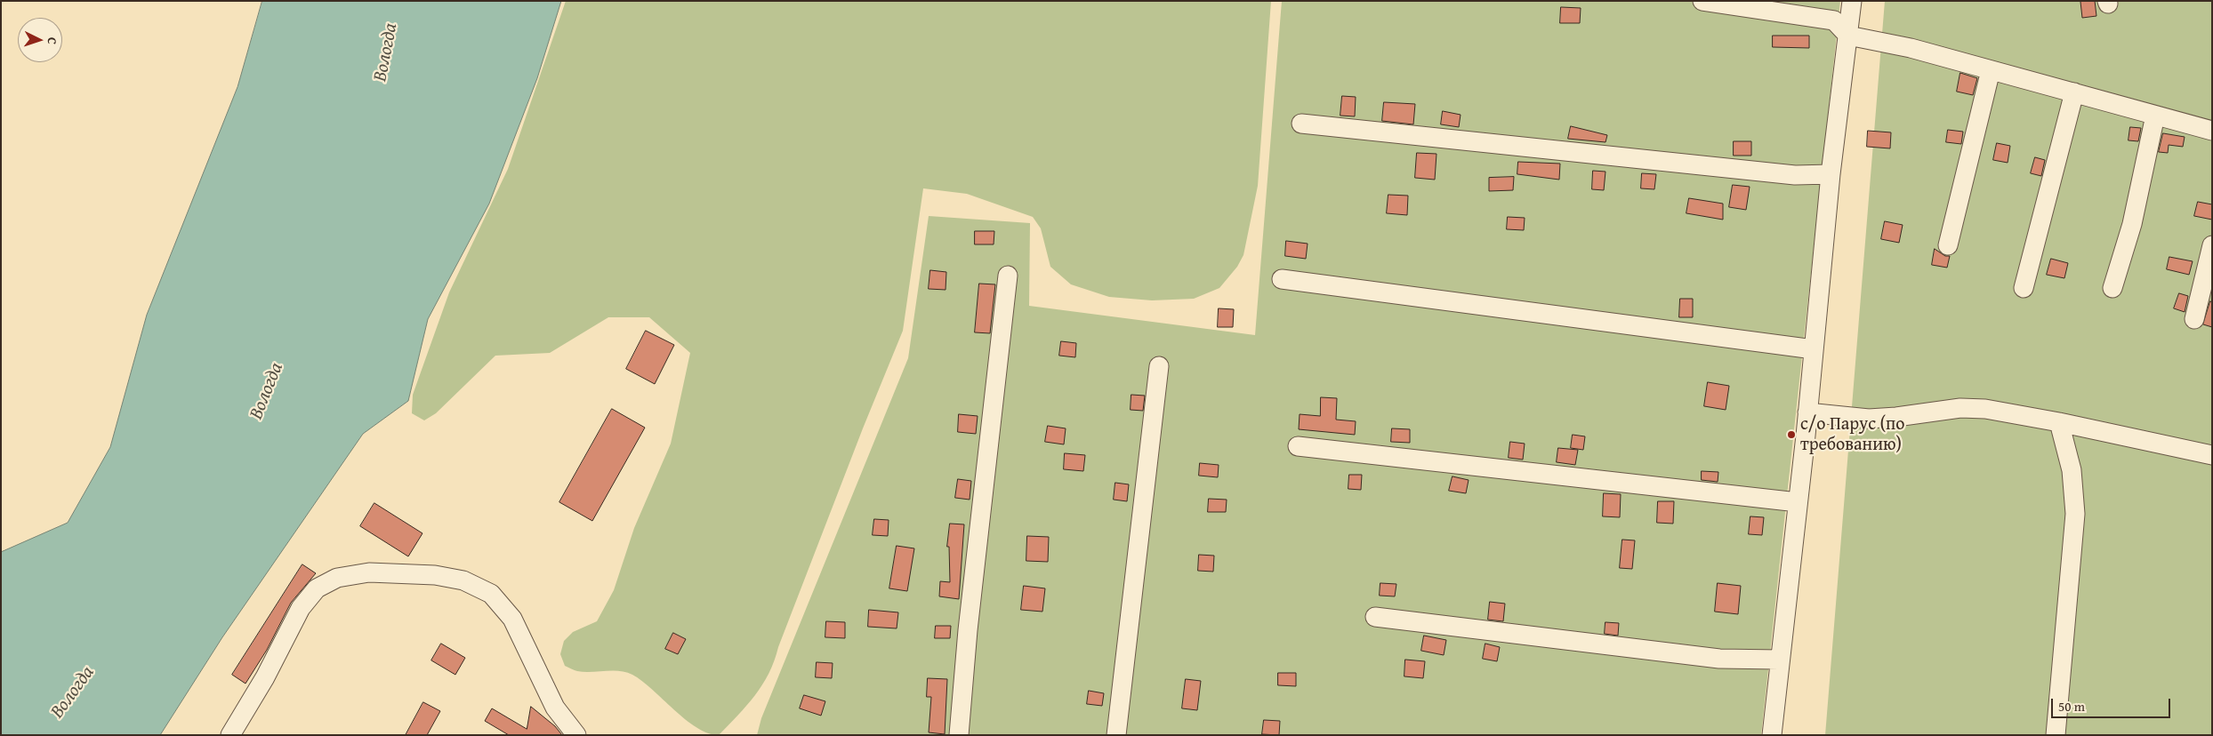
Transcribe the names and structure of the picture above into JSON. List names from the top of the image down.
{
  "water": ["Вологда"],
  "places": ["с/о Парус (по требованию)"],
  "scale_bar": "50 m",
  "north": "right"
}
